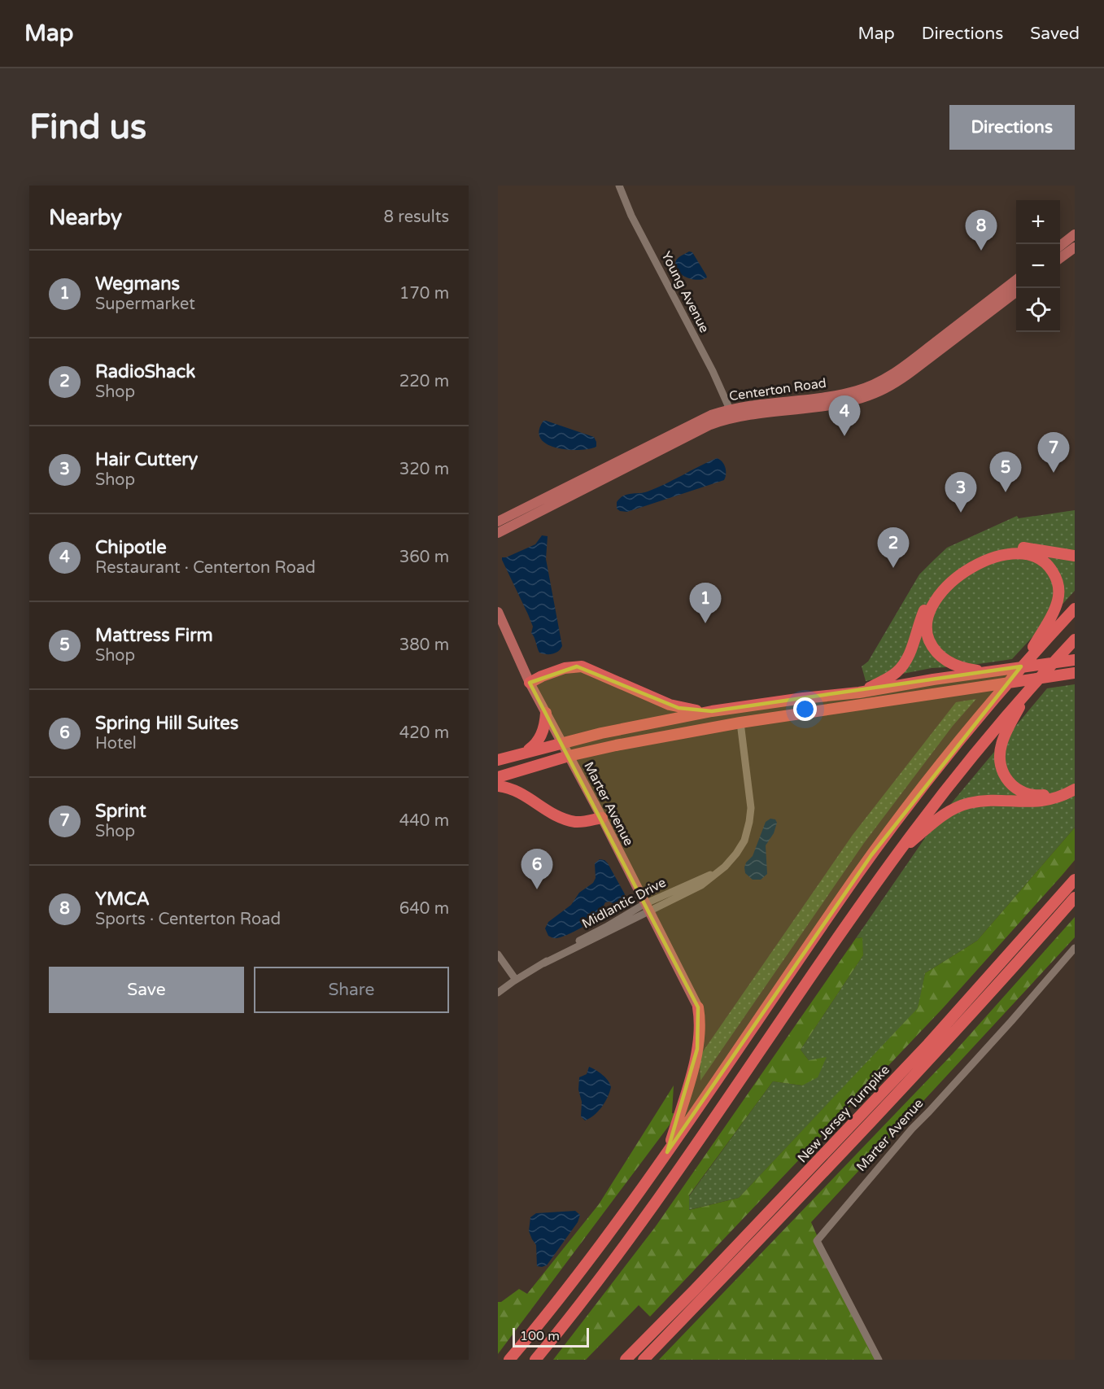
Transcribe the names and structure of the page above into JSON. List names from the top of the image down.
{
  "streets": {
    "highway": ["New Jersey Turnpike"],
    "main road": ["Centerton Road", "Marter Avenue"],
    "street": ["Young Avenue", "Midlantic Drive"]
  },
  "crossings": [
    ["Young Avenue", "Centerton Road"],
    ["Marter Avenue", "Midlantic Drive"]
  ],
  "scale_bar": "100 m",
  "page": {
    "header": "Map",
    "nav": ["Map", "Directions", "Saved"],
    "buttons": [
      "Directions",
      ["Save", "Share"]
    ],
    "title": "Find us",
    "heading": ["Nearby", "8 results"],
    "map_buttons": ["+", "−"],
    "pins": [
      "8",
      "4",
      "7",
      "5",
      "3",
      "2",
      "1",
      "6"
    ],
    "list": [
      {
        "mark": "1",
        "name": "Wegmans",
        "note": "Supermarket",
        "value": "170 m"
      },
      {
        "mark": "2",
        "name": "RadioShack",
        "note": "Shop",
        "value": "220 m"
      },
      {
        "mark": "3",
        "name": "Hair Cuttery",
        "note": "Shop",
        "value": "320 m"
      },
      {
        "mark": "4",
        "name": "Chipotle",
        "note": "Restaurant · Centerton Road",
        "value": "360 m"
      },
      {
        "mark": "5",
        "name": "Mattress Firm",
        "note": "Shop",
        "value": "380 m"
      },
      {
        "mark": "6",
        "name": "Spring Hill Suites",
        "note": "Hotel",
        "value": "420 m"
      },
      {
        "mark": "7",
        "name": "Sprint",
        "note": "Shop",
        "value": "440 m"
      },
      {
        "mark": "8",
        "name": "YMCA",
        "note": "Sports · Centerton Road",
        "value": "640 m"
      }
    ],
    "scale": "100 m"
  }
}
